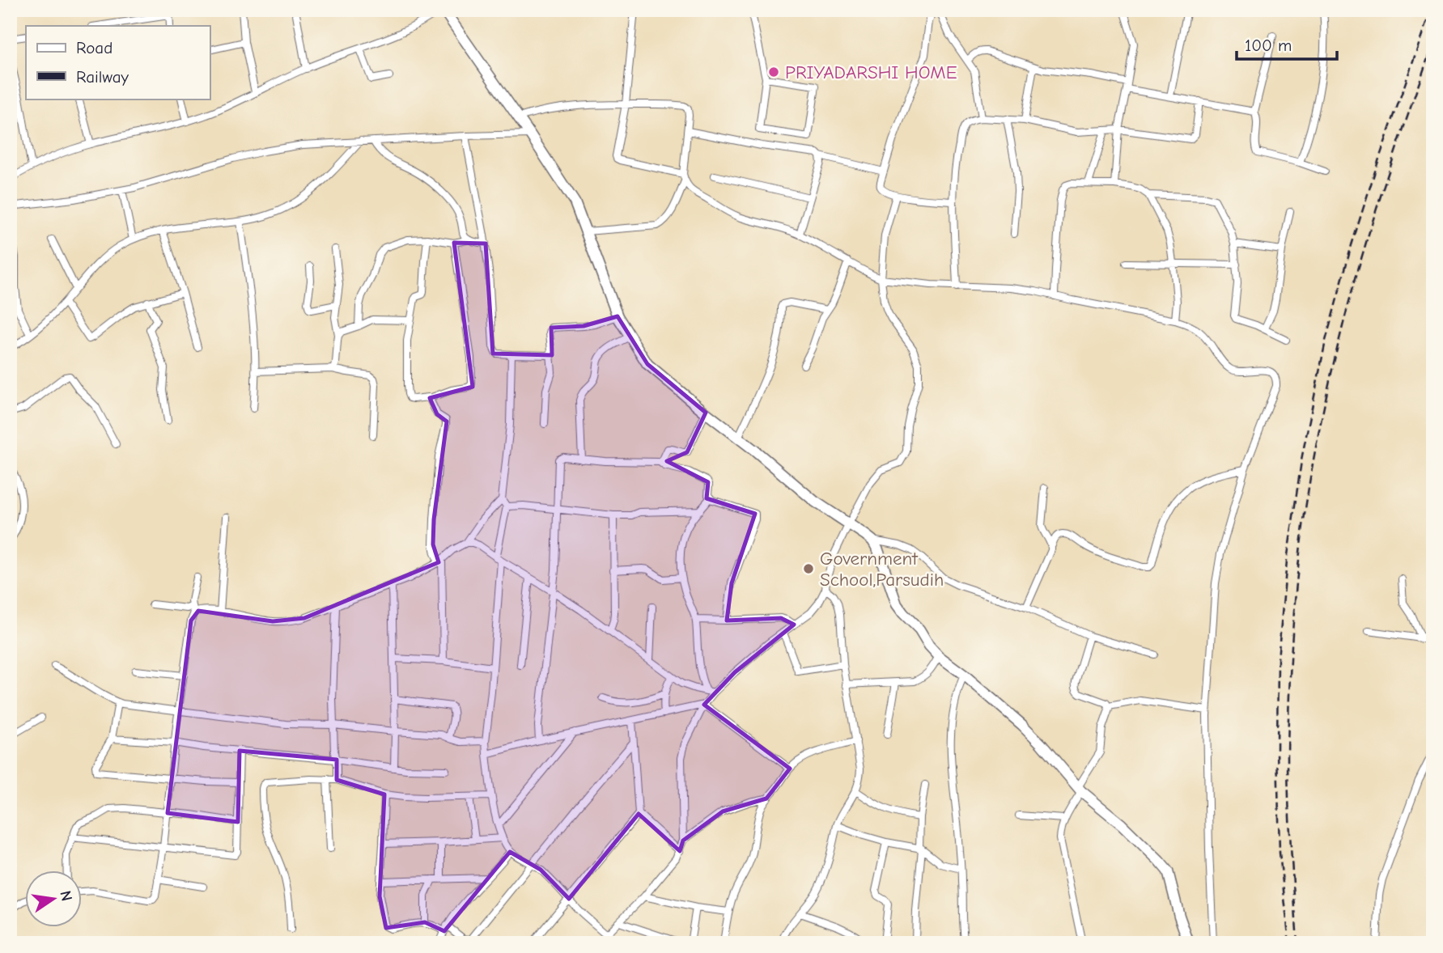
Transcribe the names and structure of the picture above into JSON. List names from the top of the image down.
{
  "places": ["PRIYADARSHI HOME", "Government School,Parsudih"],
  "legend": ["Road", "Railway"],
  "scale_bar": "100 m",
  "north": "right"
}
